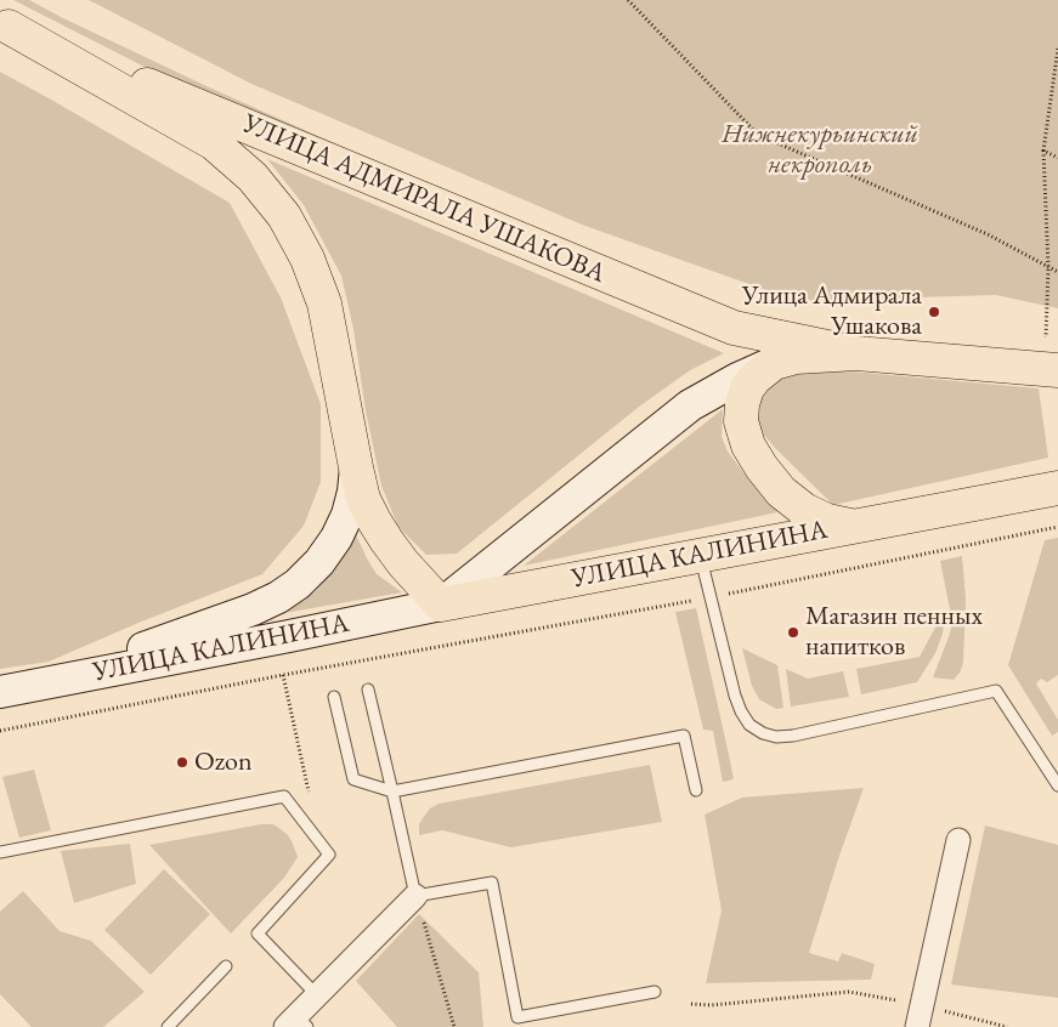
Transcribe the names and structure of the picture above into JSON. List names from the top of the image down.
{
  "streets": {
    "main road": ["УЛИЦА АДМИРАЛА УШАКОВА", "УЛИЦА КАЛИНИНА"]
  },
  "crossings": [
    ["УЛИЦА АДМИРАЛА УШАКОВА", "УЛИЦА КАЛИНИНА"]
  ],
  "parks": ["Нижнекурьинский некрополь"],
  "places": ["Улица Адмирала Ушакова", "Магазин пенных напитков", "Ozon"]
}
